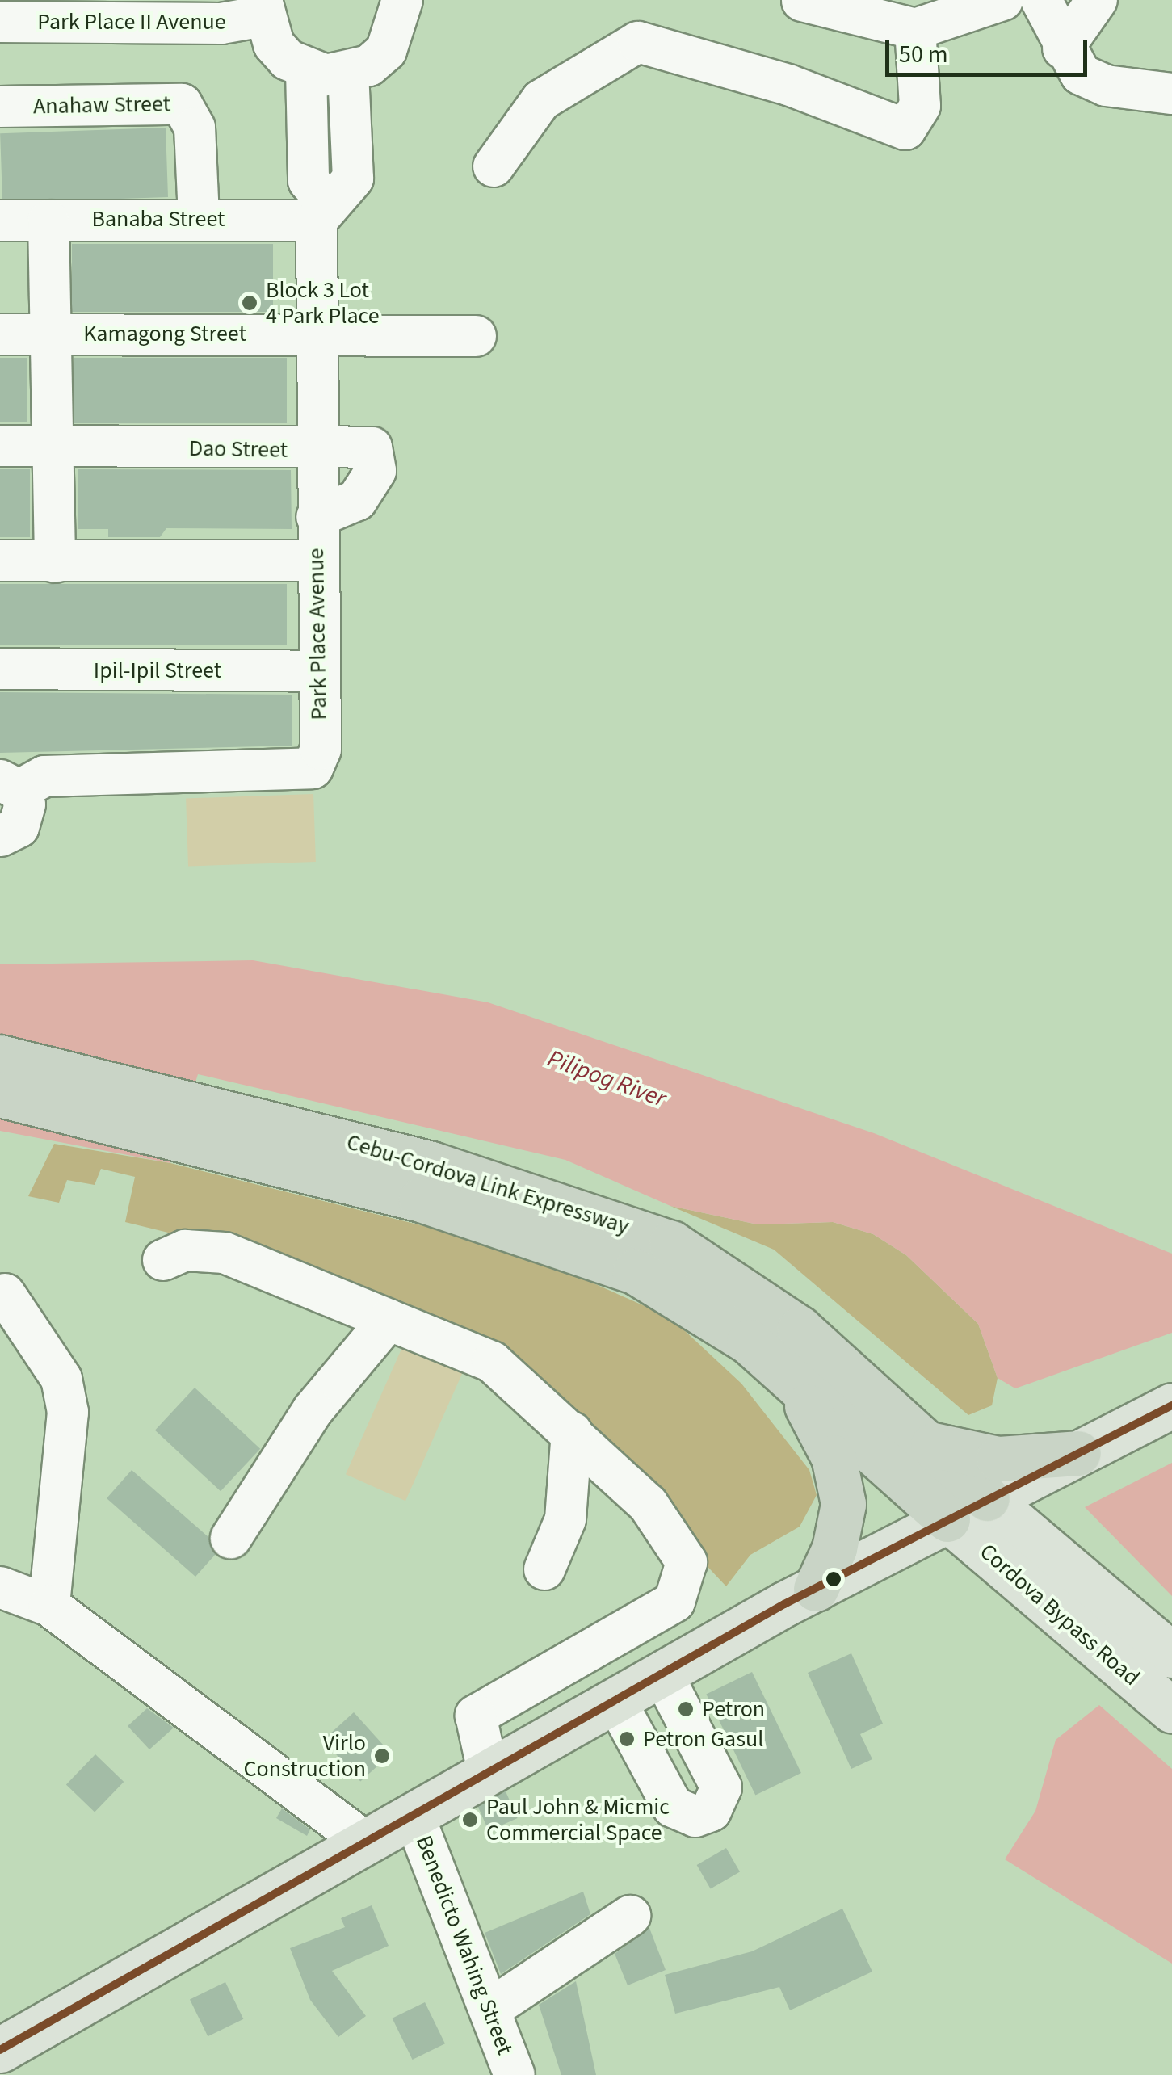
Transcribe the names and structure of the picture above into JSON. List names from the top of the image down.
{
  "streets": {
    "highway": ["Cebu-Cordova Link Expressway"],
    "main road": ["Cordova Bypass Road"],
    "street": [
      "Park Place II Avenue",
      "Anahaw Street",
      "Banaba Street",
      "Kamagong Street",
      "Dao Street",
      "Park Place Avenue",
      "Ipil-Ipil Street",
      "Benedicto Wahing Street"
    ]
  },
  "crossings": [
    ["Anahaw Street", "Banaba Street"],
    ["Banaba Street", "Park Place Avenue"],
    ["Kamagong Street", "Park Place Avenue"],
    ["Dao Street", "Park Place Avenue"],
    ["Park Place Avenue", "Ipil-Ipil Street"],
    ["Cebu-Cordova Link Expressway", "Cordova Bypass Road"]
  ],
  "water": ["Pilipog River"],
  "places": [
    "Block 3 Lot 4 Park Place",
    "Petron",
    "Petron Gasul",
    "Virlo Construction",
    "Paul John & Micmic Commercial Space"
  ],
  "scale_bar": "50 m"
}
